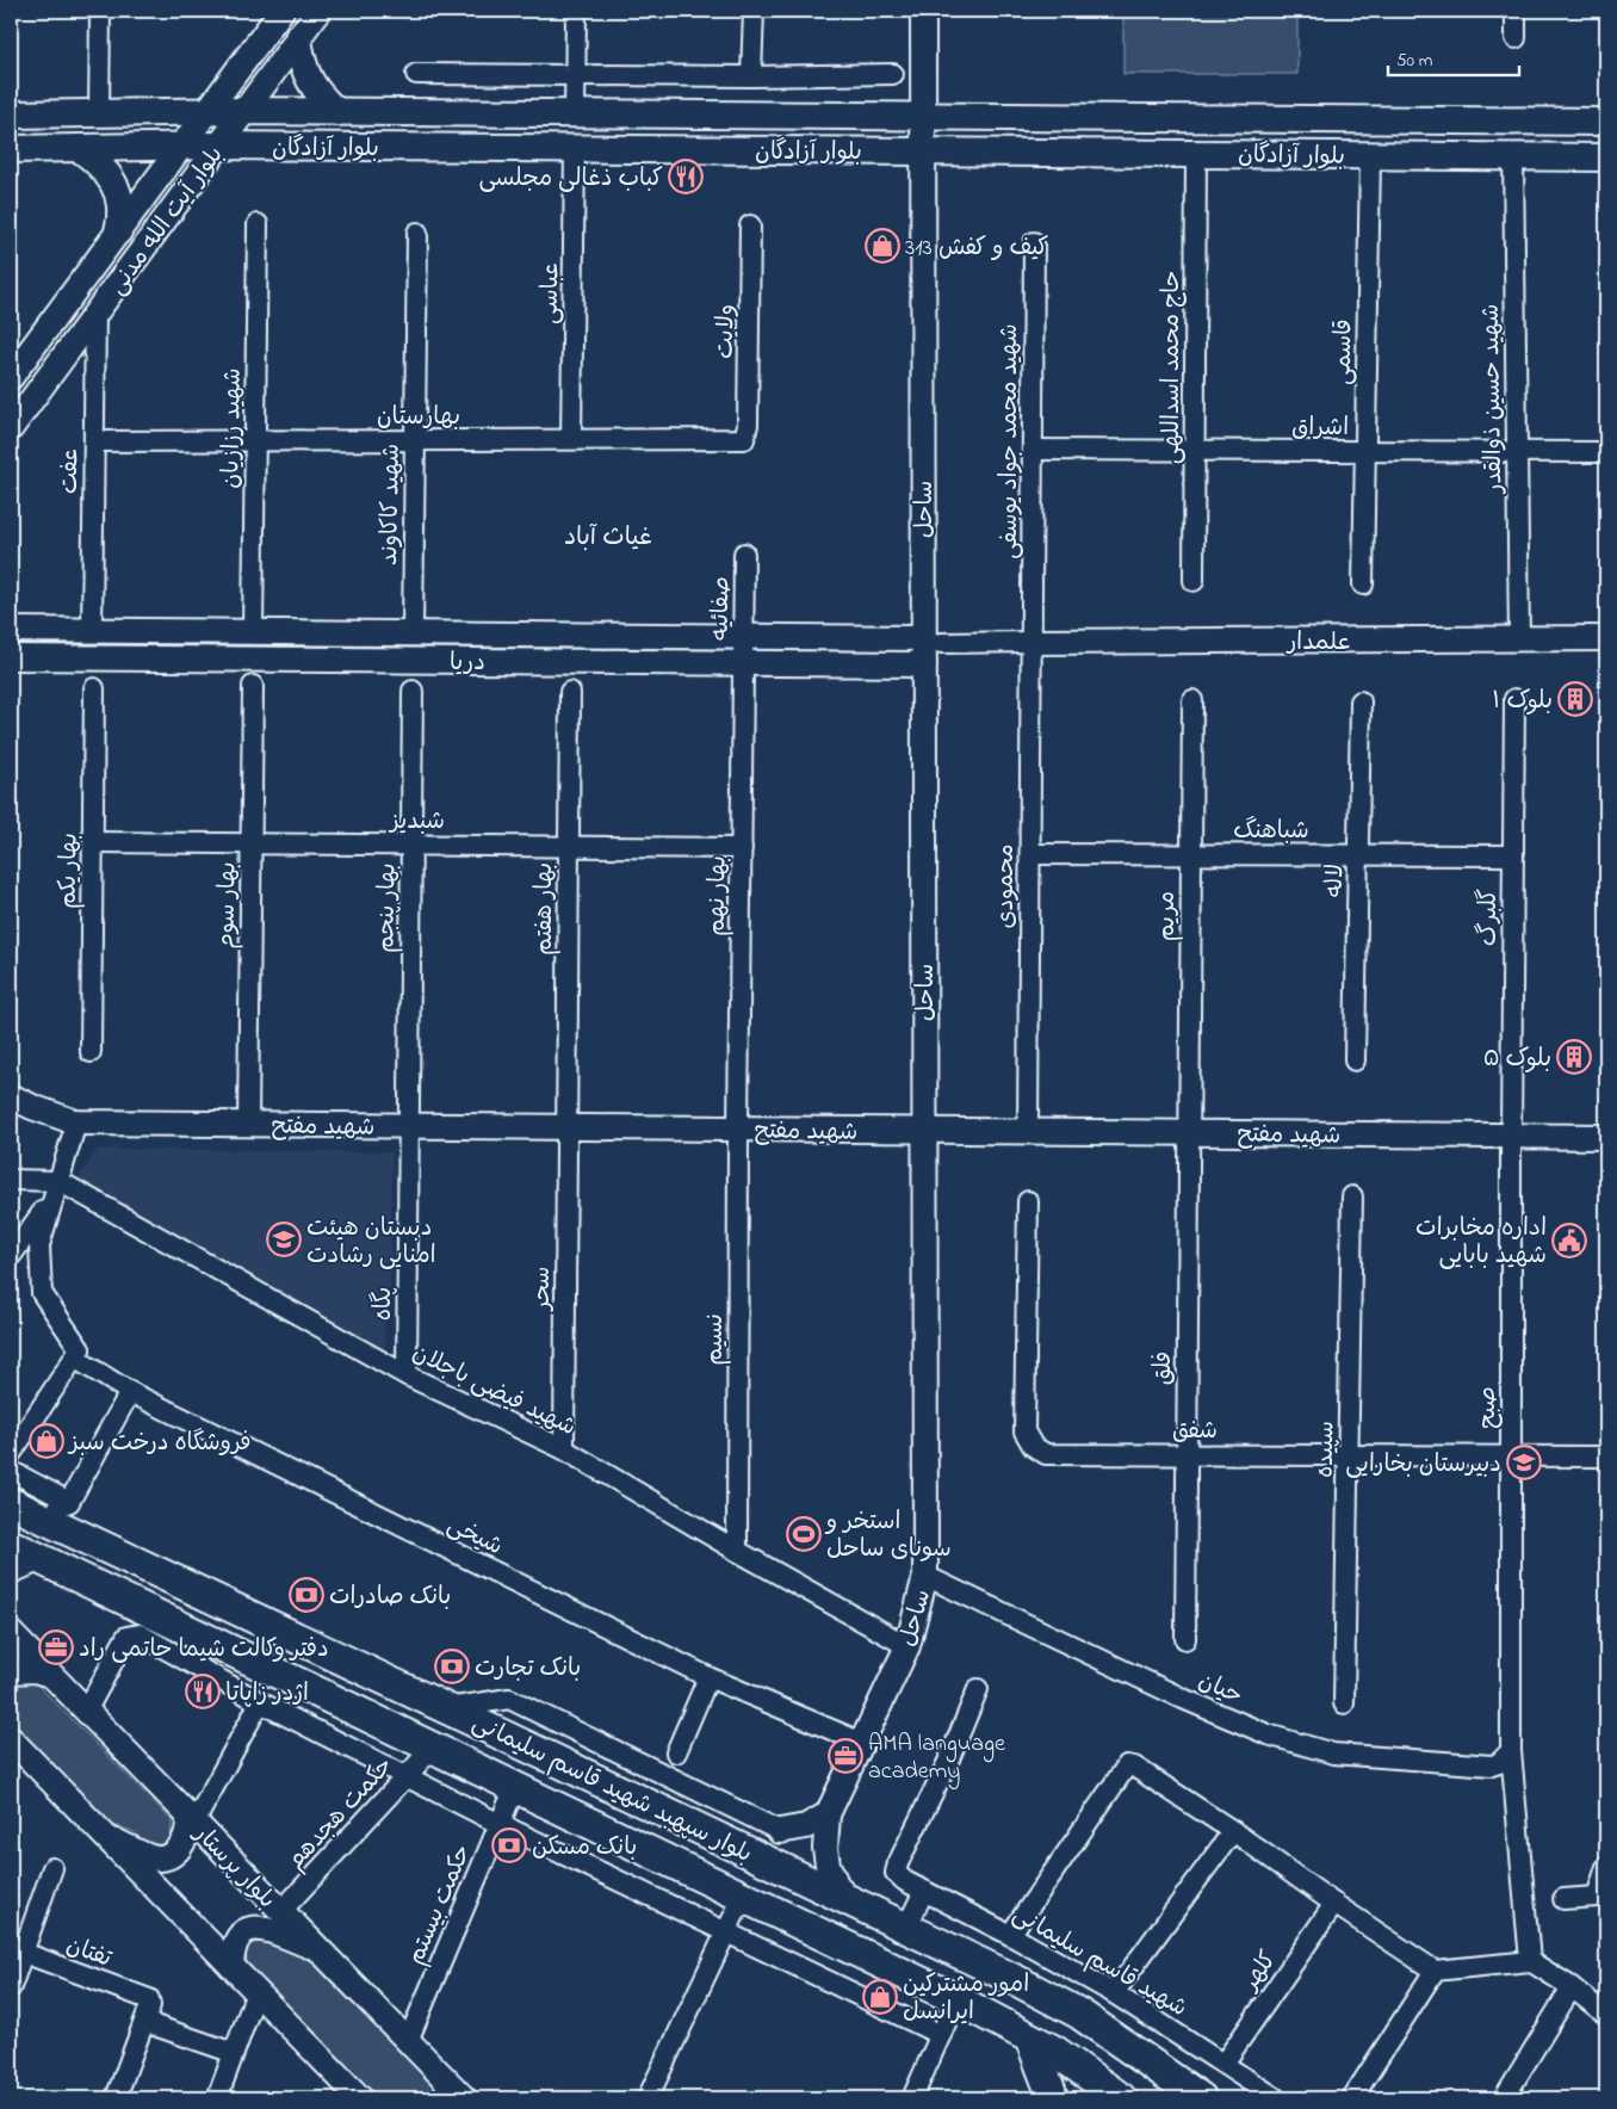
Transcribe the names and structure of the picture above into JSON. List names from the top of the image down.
{
  "streets": {
    "main road": ["بلوار آزادگان", "بلوار سپهبد شهید قاسم سلیمانی"],
    "street": [
      "بلوار آیت الله مدنی",
      "عباسی",
      "ولایت",
      "قاسمی",
      "حاج محمد اسداللهی",
      "شهید حسین ذوالقدر",
      "بهارستان",
      "اشراق",
      "شهید رزازیان",
      "شهید محمد جواد یوسفی",
      "عفت",
      "شهید کاکاوند",
      "ساحل",
      "صفائیه",
      "علمدار",
      "دریا",
      "شبدیز",
      "شباهنگ",
      "بهار یکم",
      "لاله",
      "محمودی",
      "بهار نهم",
      "بهار سوم",
      "بهار پنجم",
      "بهار هفتم",
      "مریم",
      "گلبرگ",
      "شهید مفتح",
      "سحر",
      "پگاه",
      "نسیم",
      "فلق",
      "شهید فیضی باجلان",
      "صبح",
      "شفق",
      "سپیده",
      "شیخی",
      "حیان",
      "حکمت هجدهم",
      "بلوار پرستار",
      "حکمت بیستم",
      "تفتان",
      "شهید قاسم سلیمانی",
      "کلهر"
    ]
  },
  "crossings": [
    ["بلوار آزادگان", "بلوار آیت الله مدنی"],
    ["بلوار آزادگان", "عباسی"],
    ["بلوار آزادگان", "قاسمی"],
    ["بلوار آزادگان", "حاج محمد اسداللهی"],
    ["بلوار آزادگان", "شهید حسین ذوالقدر"],
    ["بلوار آزادگان", "ساحل"],
    ["بلوار آیت الله مدنی", "عفت"],
    ["عباسی", "بهارستان"],
    ["ولایت", "بهارستان"],
    ["قاسمی", "اشراق"],
    ["حاج محمد اسداللهی", "اشراق"],
    ["شهید حسین ذوالقدر", "اشراق"],
    ["شهید حسین ذوالقدر", "علمدار"],
    ["بهارستان", "شهید رزازیان"],
    ["بهارستان", "عفت"],
    ["بهارستان", "شهید کاکاوند"],
    ["اشراق", "شهید محمد جواد یوسفی"],
    ["شهید رزازیان", "دریا"],
    ["شهید محمد جواد یوسفی", "علمدار"],
    ["شهید محمد جواد یوسفی", "محمودی"],
    ["عفت", "دریا"],
    ["شهید کاکاوند", "دریا"],
    ["ساحل", "دریا"],
    ["ساحل", "شهید مفتح"],
    ["ساحل", "شهید فیضی باجلان"],
    ["ساحل", "شیخی"],
    ["ساحل", "حیان"],
    ["ساحل", "بلوار سپهبد شهید قاسم سلیمانی"],
    ["صفائیه", "دریا"],
    ["صفائیه", "بهار نهم"],
    ["علمدار", "محمودی"],
    ["دریا", "بهار نهم"],
    ["شبدیز", "بهار یکم"],
    ["شبدیز", "بهار نهم"],
    ["شبدیز", "بهار سوم"],
    ["شبدیز", "بهار پنجم"],
    ["شبدیز", "بهار هفتم"],
    ["شباهنگ", "لاله"],
    ["شباهنگ", "محمودی"],
    ["شباهنگ", "مریم"],
    ["شباهنگ", "گلبرگ"],
    ["محمودی", "شهید مفتح"],
    ["بهار نهم", "شهید مفتح"],
    ["بهار نهم", "نسیم"],
    ["بهار سوم", "شهید مفتح"],
    ["بهار پنجم", "شهید مفتح"],
    ["بهار پنجم", "پگاه"],
    ["بهار هفتم", "شهید مفتح"],
    ["بهار هفتم", "سحر"],
    ["مریم", "شهید مفتح"],
    ["مریم", "فلق"],
    ["گلبرگ", "شهید مفتح"],
    ["گلبرگ", "صبح"],
    ["شهید مفتح", "سحر"],
    ["شهید مفتح", "پگاه"],
    ["شهید مفتح", "نسیم"],
    ["شهید مفتح", "فلق"],
    ["شهید مفتح", "صبح"],
    ["سحر", "شهید فیضی باجلان"],
    ["پگاه", "شهید فیضی باجلان"],
    ["نسیم", "شهید فیضی باجلان"],
    ["فلق", "شفق"],
    ["صبح", "شفق"],
    ["صبح", "حیان"],
    ["شفق", "سپیده"],
    ["بلوار سپهبد شهید قاسم سلیمانی", "حکمت هجدهم"],
    ["بلوار سپهبد شهید قاسم سلیمانی", "حکمت بیستم"],
    ["حکمت هجدهم", "بلوار پرستار"],
    ["بلوار پرستار", "حکمت بیستم"],
    ["شهید قاسم سلیمانی", "کلهر"]
  ],
  "districts": ["غیاث آباد"],
  "places": {
    "restaurant": ["کباب ذغالی مجلسی", "اژدر زاپاتا"],
    "shop": ["کیف و کفش 313", "فروشگاه درخت سبز", "امور مشترکین ایرانسل"],
    "building": ["بلوک ۱", "بلوک ۵"],
    "school or university": ["دبستان هیئت امنایی رشادت", "دبیرستان بخارایی"],
    "public building": ["اداره مخابرات شهید بابایی"],
    "sports": ["استخر و سونای ساحل"],
    "bank": ["بانک صادرات", "بانک تجارت", "بانک مسکن"],
    "office": ["دفتر وکالت شیما حاتمی راد", "AMA language academy"]
  },
  "scale_bar": "50 m"
}
